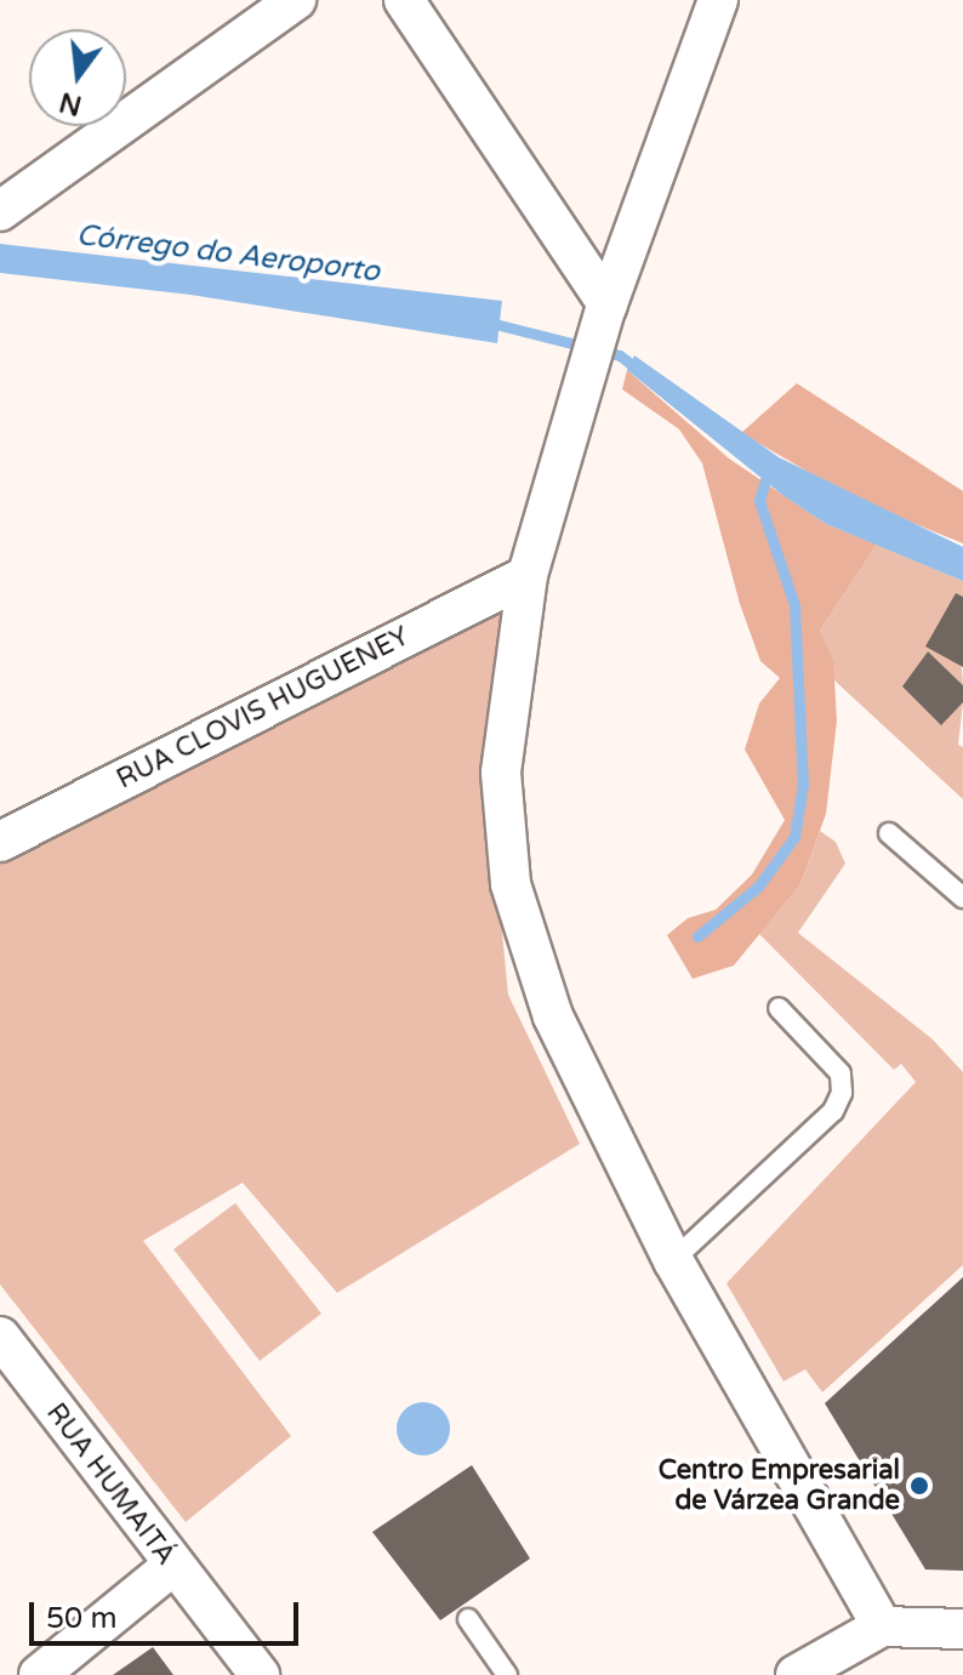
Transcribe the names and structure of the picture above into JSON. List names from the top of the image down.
{
  "streets": {
    "street": ["RUA CLOVIS HUGUENEY", "RUA HUMAITÁ"]
  },
  "water": ["Córrego do Aeroporto"],
  "places": ["Centro Empresarial de Várzea Grande"],
  "scale_bar": "50 m",
  "north": "bottom"
}
